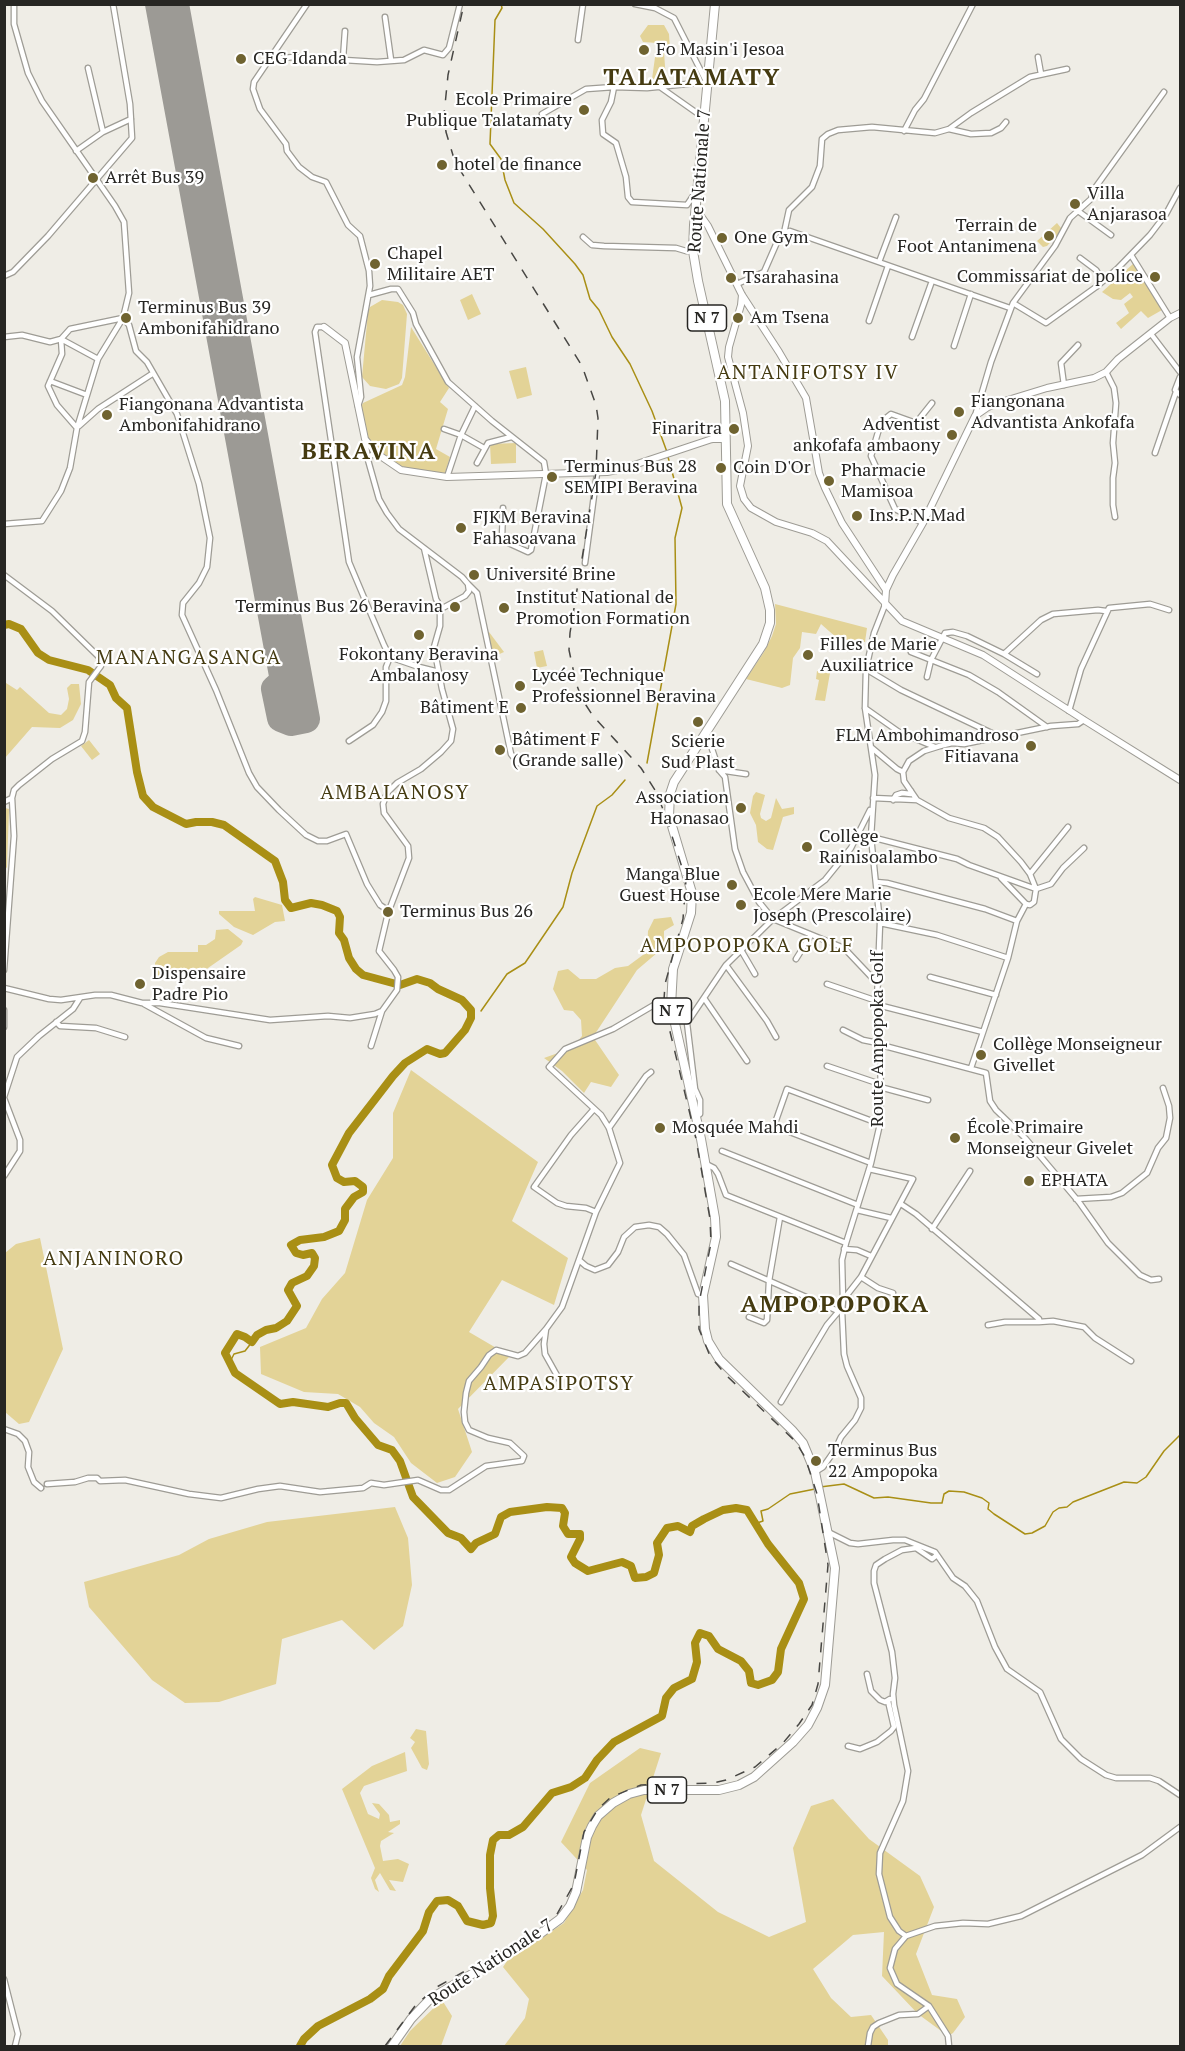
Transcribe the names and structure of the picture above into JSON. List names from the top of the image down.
{
  "streets": {
    "main road": ["Route Nationale 7", "N 7"],
    "street": ["Route Ampopoka Golf"]
  },
  "crossings": [
    ["Route Nationale 7", "N 7"],
    ["Route Nationale 7", "Route Ampopoka Golf"],
    ["N 7", "Route Ampopoka Golf"]
  ],
  "districts": [
    "TALATAMATY",
    "ANTANIFOTSY IV",
    "BERAVINA",
    "MANANGASANGA",
    "AMBALANOSY",
    "AMPOPOPOKA GOLF",
    "ANJANINORO",
    "AMPOPOPOKA",
    "AMPASIPOTSY"
  ],
  "places": [
    "Fo Masin'i Jesoa",
    "CEG Idanda",
    "Ecole Primaire Publique Talatamaty",
    "hotel de finance",
    "Arrêt Bus 39",
    "Villa Anjarasoa",
    "Terrain de Foot Antanimena",
    "One Gym",
    "Chapel Militaire AET",
    "Commissariat de police",
    "Tsarahasina",
    "Terminus Bus 39 Ambonifahidrano",
    "Am Tsena",
    "Fiangonana Advantista Ankofafa",
    "Fiangonana Advantista Ambonifahidrano",
    "Finaritra",
    "Adventist ankofafa ambaony",
    "Coin D'Or",
    "Terminus Bus 28 SEMIPI Beravina",
    "Pharmacie Mamisoa",
    "Ins.P.N.Mad",
    "FJKM Beravina Fahasoavana",
    "Université Brine",
    "Terminus Bus 26 Beravina",
    "Institut National de Promotion Formation",
    "Fokontany Beravina Ambalanosy",
    "Filles de Marie Auxiliatrice",
    "Lycée Technique Professionnel Beravina",
    "Bâtiment E",
    "Scierie Sud Plast",
    "FLM Ambohimandroso Fitiavana",
    "Bâtiment F (Grande salle)",
    "Association Haonasao",
    "Collège Rainisoalambo",
    "Manga Blue Guest House",
    "Ecole Mere Marie Joseph (Prescolaire)",
    "Terminus Bus 26",
    "Dispensaire Padre Pio",
    "Collège Monseigneur Givellet",
    "Mosquée Mahdi",
    "École Primaire Monseigneur Givelet",
    "EPHATA",
    "Terminus Bus 22 Ampopoka"
  ]
}
